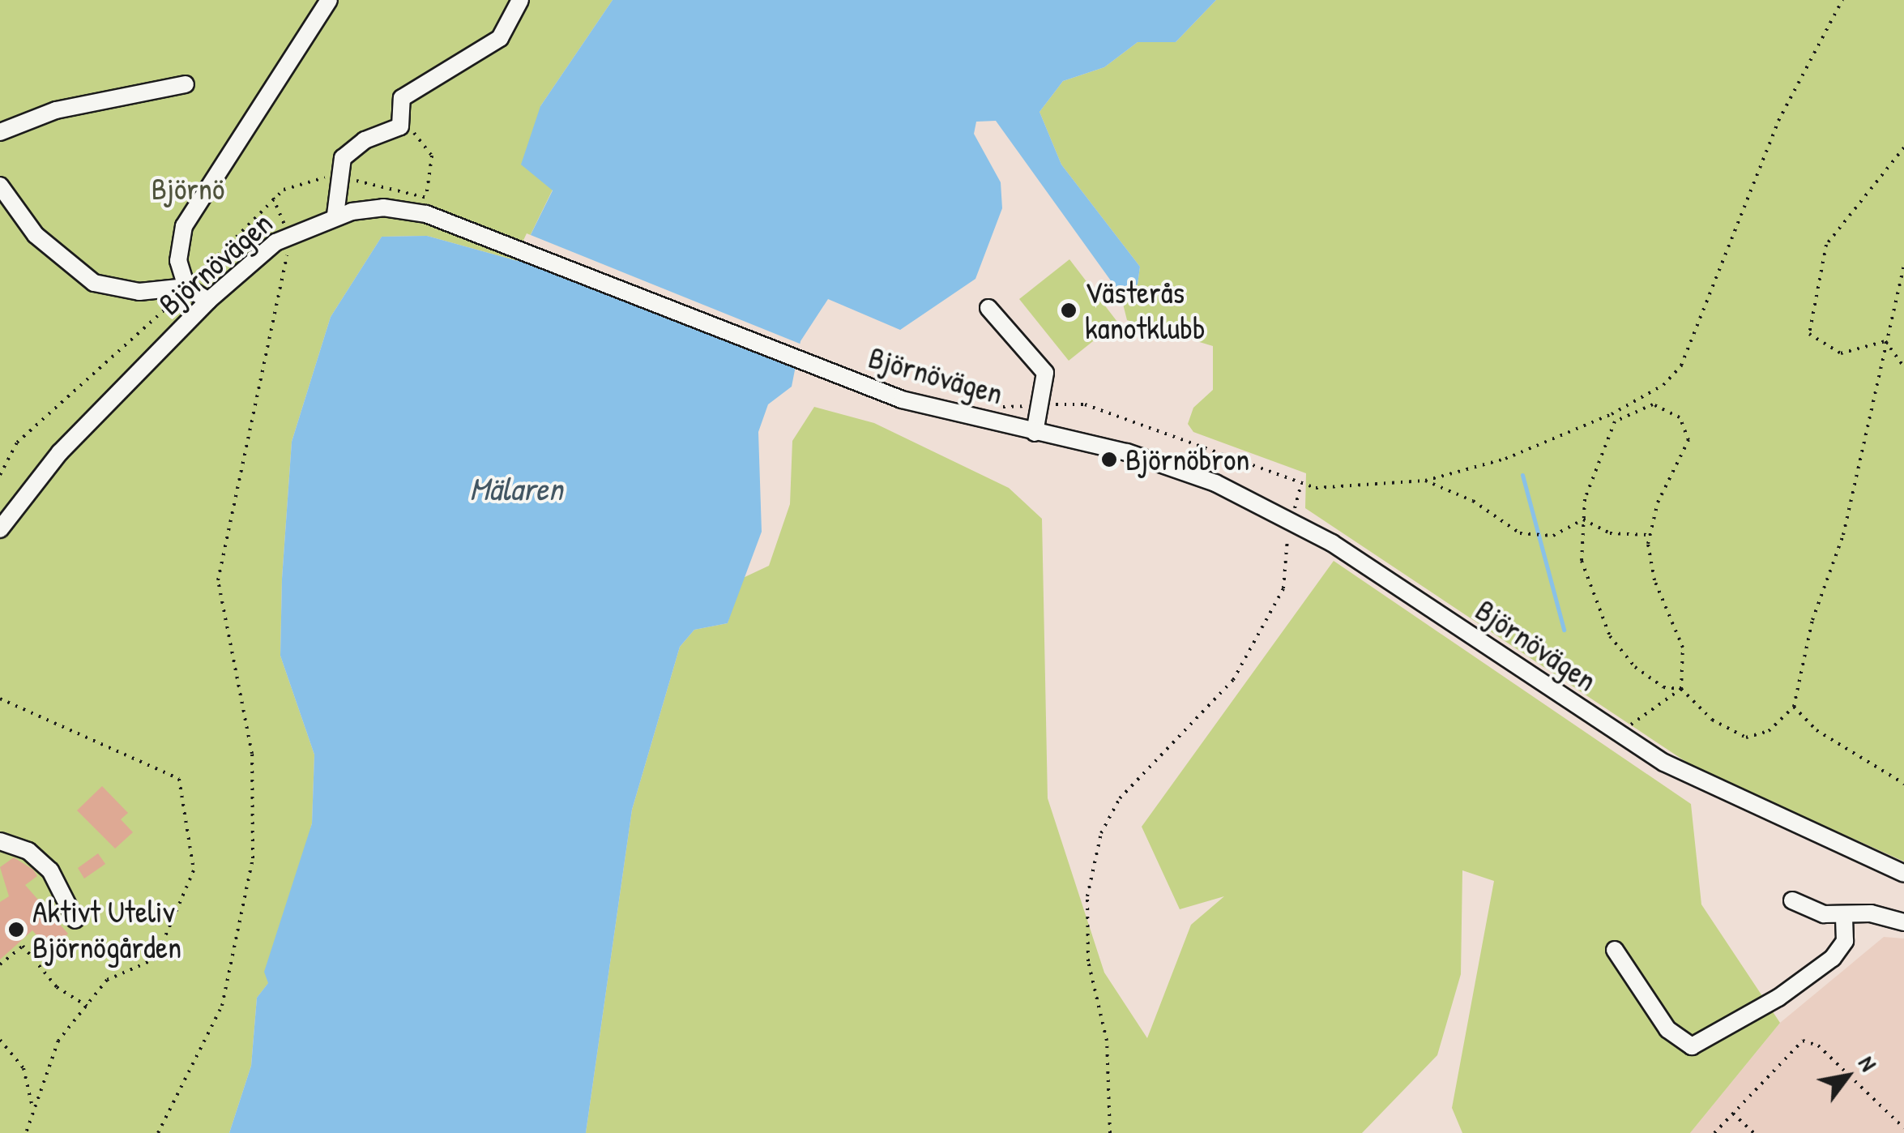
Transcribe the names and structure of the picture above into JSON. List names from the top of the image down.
{
  "streets": {
    "street": ["Björnövägen"]
  },
  "water": ["Mälaren"],
  "parks": ["Björnö"],
  "places": ["Västerås kanotklubb", "Björnöbron", "Aktivt Uteliv Björnögården"],
  "north": "top right"
}
